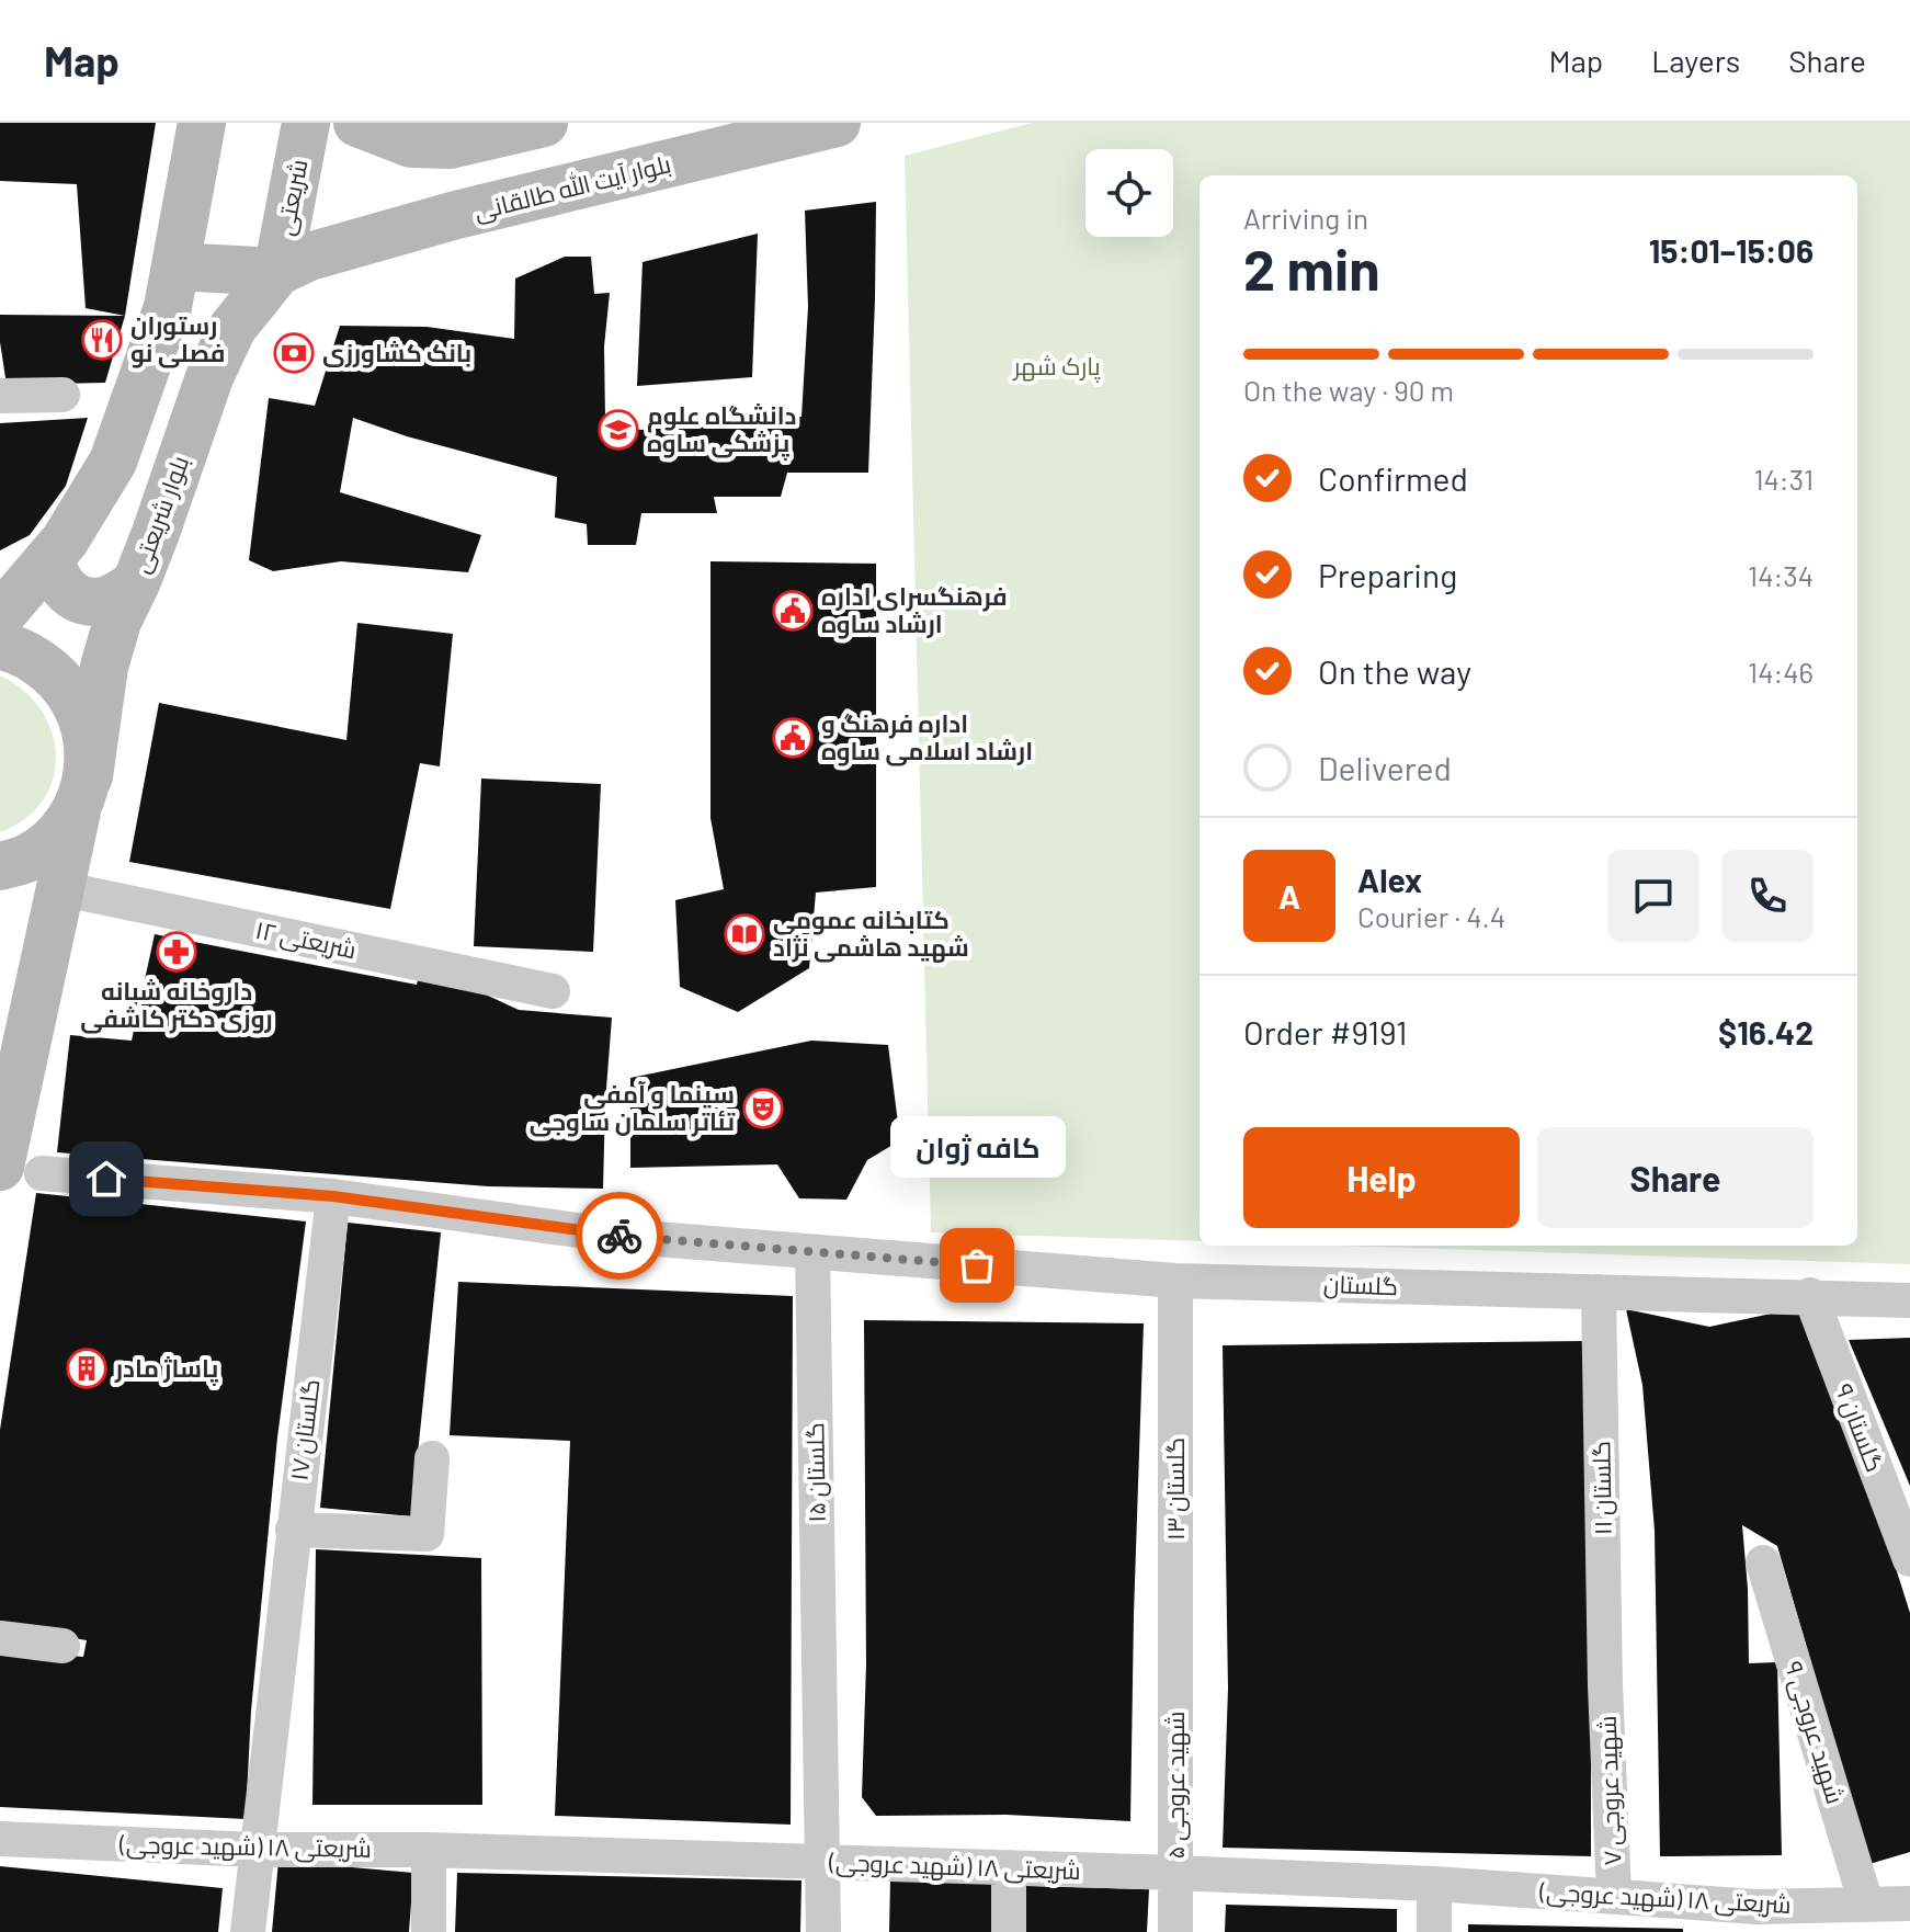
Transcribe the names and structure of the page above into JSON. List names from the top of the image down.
{
  "streets": {
    "main road": ["بلوار آیت الله طالقانی", "شریعتی", "بلوار شریعتی"],
    "street": [
      "شریعتی ۱۲",
      "گلستان",
      "گلستان ۹",
      "گلستان ۱۷",
      "گلستان ۱۵",
      "گلستان ۱۱",
      "گلستان ۱۳",
      "شهید عروجی ۹",
      "شهید عروجی ۵",
      "شهید عروجی ۷",
      "شریعتی ۱۸ (شهید عروجی)"
    ]
  },
  "crossings": [
    ["بلوار آیت الله طالقانی", "شریعتی"],
    ["بلوار آیت الله طالقانی", "بلوار شریعتی"],
    ["شریعتی", "بلوار شریعتی"],
    ["بلوار شریعتی", "شریعتی ۱۲"],
    ["بلوار شریعتی", "گلستان"],
    ["گلستان", "گلستان ۹"],
    ["گلستان", "گلستان ۱۷"],
    ["گلستان", "گلستان ۱۵"],
    ["گلستان", "گلستان ۱۱"],
    ["گلستان", "گلستان ۱۳"],
    ["گلستان ۱۷", "شریعتی ۱۸ (شهید عروجی)"],
    ["گلستان ۱۵", "شریعتی ۱۸ (شهید عروجی)"],
    ["گلستان ۱۱", "شهید عروجی ۷"],
    ["گلستان ۱۳", "شهید عروجی ۵"],
    ["شهید عروجی ۹", "شریعتی ۱۸ (شهید عروجی)"],
    ["شهید عروجی ۵", "شریعتی ۱۸ (شهید عروجی)"],
    ["شهید عروجی ۷", "شریعتی ۱۸ (شهید عروجی)"]
  ],
  "parks": ["پارک شهر"],
  "places": {
    "restaurant": ["رستوران فصلی نو"],
    "bank": ["بانک کشاورزی"],
    "school or university": ["دانشگاه علوم پزشکی ساوه"],
    "public building": ["فرهنگسرای اداره ارشاد ساوه", "اداره فرهنگ و ارشاد اسلامی ساوه"],
    "library": ["کتابخانه عمومی شهید هاشمی نژاد"],
    "pharmacy": ["داروخانه شبانه روزی دکتر کاشفی"],
    "theatre": ["سینما و آمفی تئاتر سلمان ساوجی"],
    "other": ["کافه ژوان"],
    "building": ["پاساژ مادر"]
  },
  "page": {
    "header": "Map",
    "nav": ["Map", "Layers", "Share"],
    "heading": ["2 min", "Arriving in", "15:01–15:06"],
    "panel": [
      "Alex",
      "Courier · 4.4",
      "Order #9191",
      "$16.42"
    ],
    "bar": "On the way · 90 m",
    "list": [
      ["Confirmed", "14:31"],
      ["Preparing", "14:34"],
      ["On the way", "14:46"],
      "Delivered"
    ],
    "round": "A",
    "buttons": ["Help", "Share"],
    "bubble": "کافه ژوان"
  }
}
